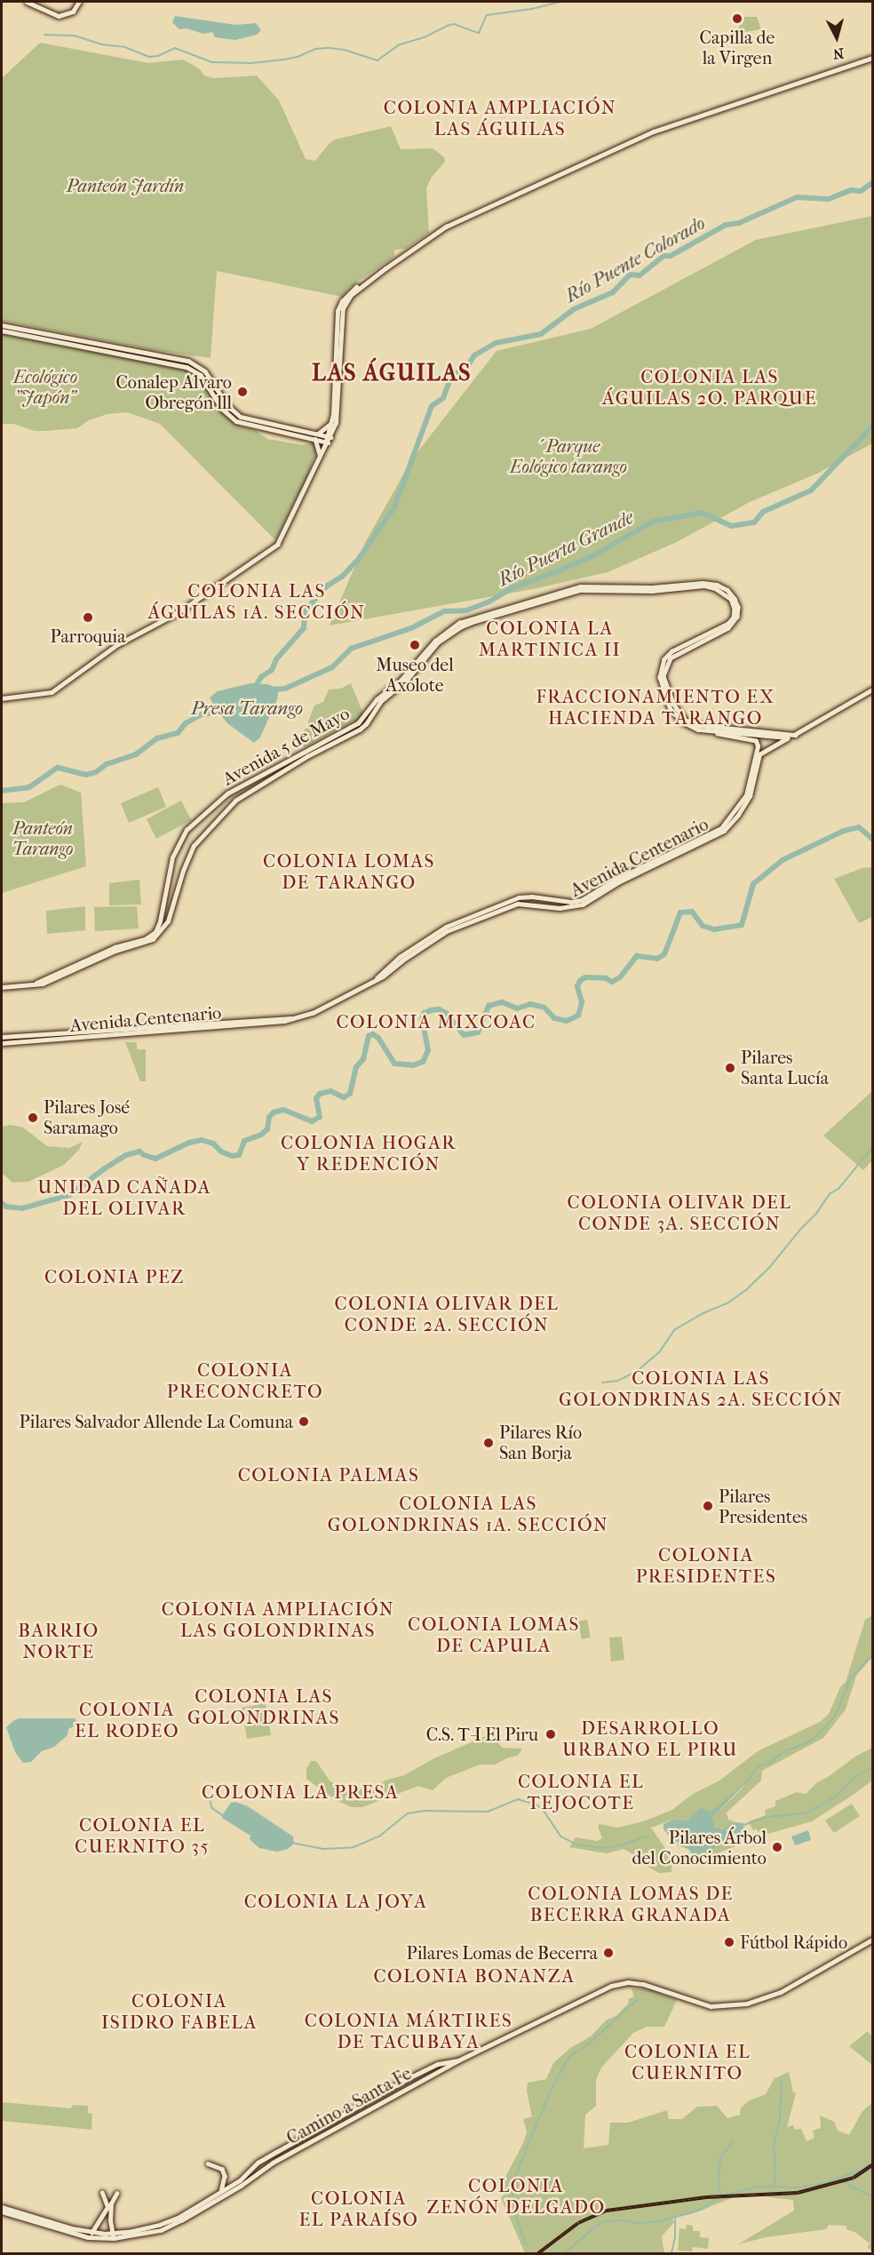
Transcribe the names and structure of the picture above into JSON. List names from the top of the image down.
{
  "streets": {
    "main road": ["Avenida 5 de Mayo", "Avenida Centenario", "Camino a Santa Fe"]
  },
  "districts": [
    "COLONIA AMPLIACIÓN LAS ÁGUILAS",
    "LAS ÁGUILAS",
    "COLONIA LAS ÁGUILAS 2O. PARQUE",
    "COLONIA LAS ÁGUILAS 1A. SECCIÓN",
    "COLONIA LA MARTINICA II",
    "FRACCIONAMIENTO EX HACIENDA TARANGO",
    "COLONIA LOMAS DE TARANGO",
    "COLONIA MIXCOAC",
    "COLONIA HOGAR Y REDENCIÓN",
    "UNIDAD CAÑADA DEL OLIVAR",
    "COLONIA OLIVAR DEL CONDE 3A. SECCIÓN",
    "COLONIA PEZ",
    "COLONIA OLIVAR DEL CONDE 2A. SECCIÓN",
    "COLONIA PRECONCRETO",
    "COLONIA LAS GOLONDRINAS 2A. SECCIÓN",
    "COLONIA PALMAS",
    "COLONIA LAS GOLONDRINAS 1A. SECCIÓN",
    "COLONIA PRESIDENTES",
    "COLONIA AMPLIACIÓN LAS GOLONDRINAS",
    "COLONIA LOMAS DE CAPULA",
    "BARRIO NORTE",
    "COLONIA LAS GOLONDRINAS",
    "COLONIA EL RODEO",
    "DESARROLLO URBANO EL PIRU",
    "COLONIA EL TEJOCOTE",
    "COLONIA LA PRESA",
    "COLONIA EL CUERNITO 35",
    "COLONIA LOMAS DE BECERRA GRANADA",
    "COLONIA LA JOYA",
    "COLONIA BONANZA",
    "COLONIA ISIDRO FABELA",
    "COLONIA MÁRTIRES DE TACUBAYA",
    "COLONIA EL CUERNITO",
    "COLONIA ZENÓN DELGADO",
    "COLONIA EL PARAÍSO"
  ],
  "water": ["Río Puente Colorado", "Río Puerta Grande", "Presa Tarango"],
  "parks": [
    "Panteón Jardín",
    "Ecológico \"Japón\"",
    "´Parque Eológico tarango",
    "Panteón Tarango"
  ],
  "places": [
    "Capilla de la Virgen",
    "Conalep Alvaro Obregón lll",
    "Parroquia",
    "Museo del Axolote",
    "Pilares Santa Lucía",
    "Pilares José Saramago",
    "Pilares Salvador Allende La Comuna",
    "Pilares Río San Borja",
    "Pilares Presidentes",
    "C.S. T-I El Piru",
    "Pilares Árbol del Conocimiento",
    "Fútbol Rápido",
    "Pilares Lomas de Becerra"
  ],
  "north": "bottom"
}
